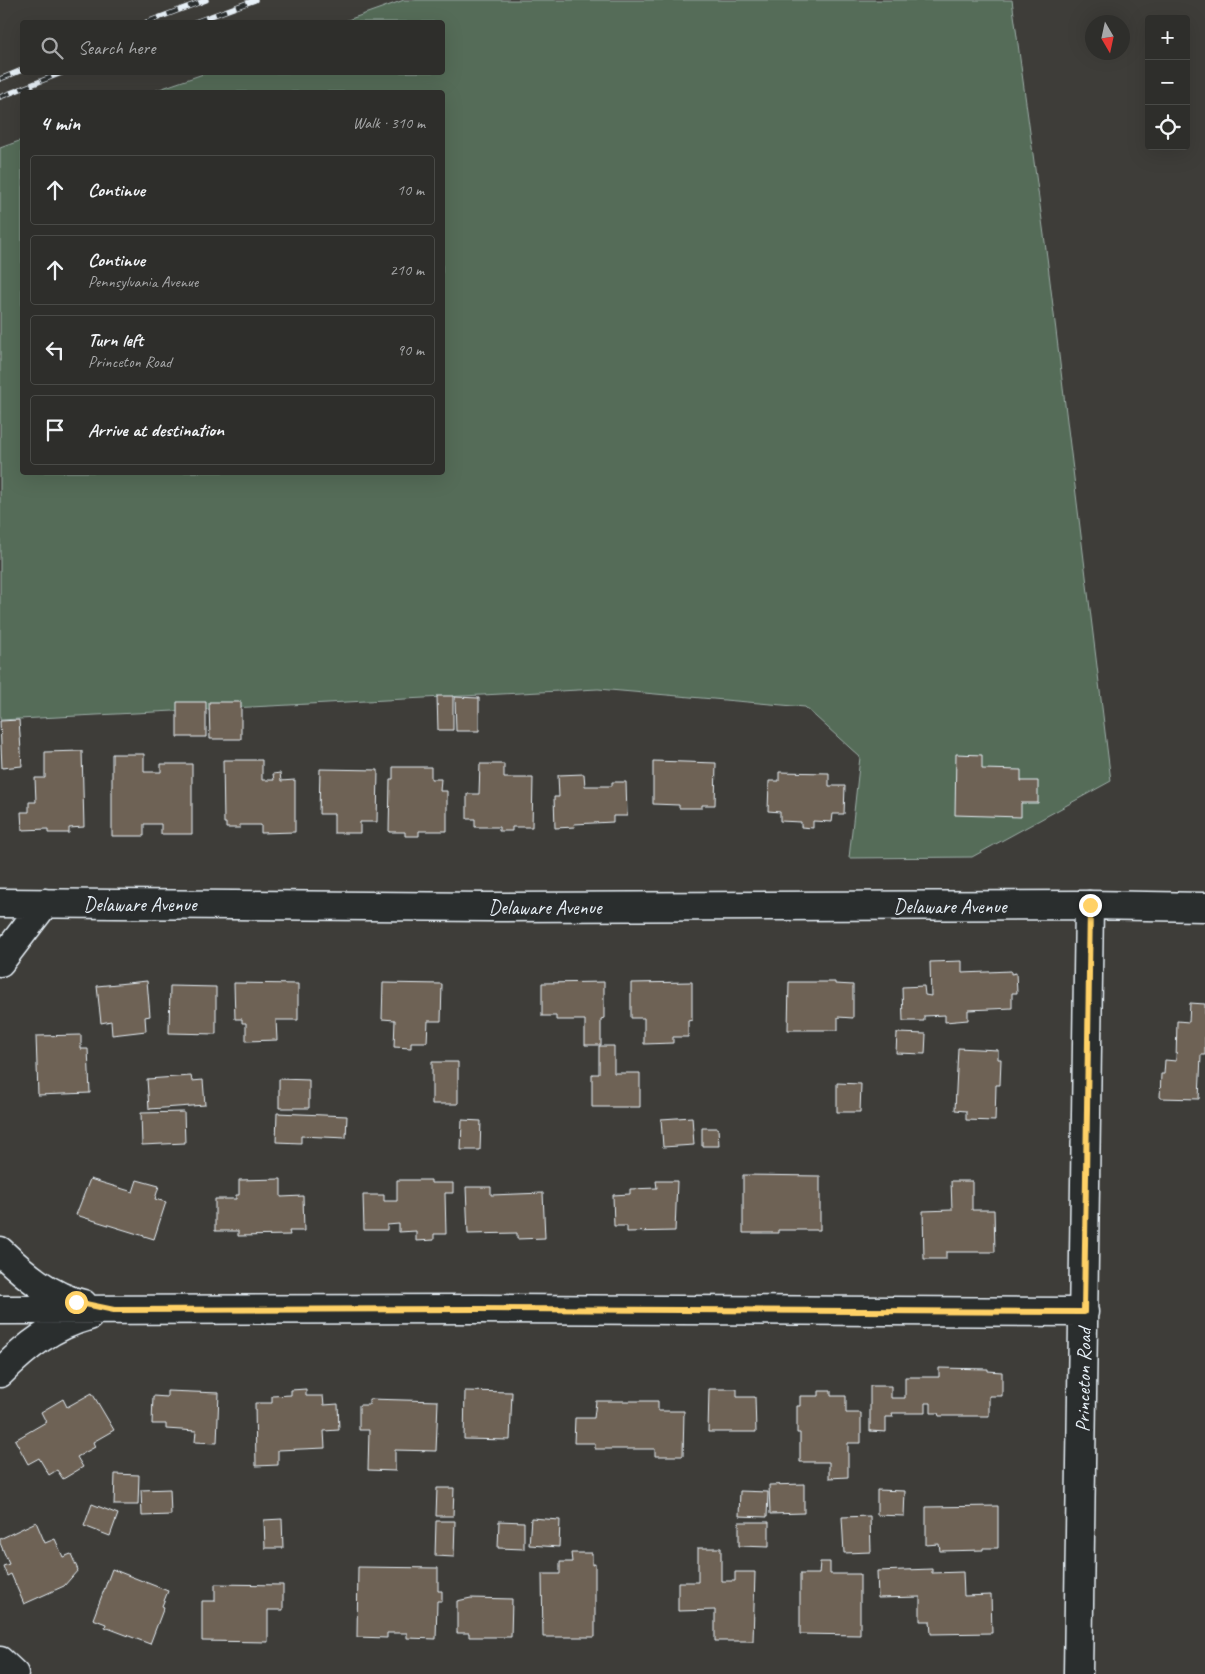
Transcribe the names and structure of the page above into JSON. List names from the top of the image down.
{
  "streets": {
    "street": ["Delaware Avenue", "Princeton Road"]
  },
  "crossings": [
    ["Delaware Avenue", "Princeton Road"]
  ],
  "north": "bottom",
  "page": {
    "map_buttons": ["+", "−"],
    "search": "Search here",
    "heading": ["4 min", "Walk · 310 m"],
    "list": [
      ["Continue", "10 m"],
      ["Continue", "Pennsylvania Avenue", "210 m"],
      ["Turn left", "Princeton Road", "90 m"],
      "Arrive at destination"
    ]
  }
}
